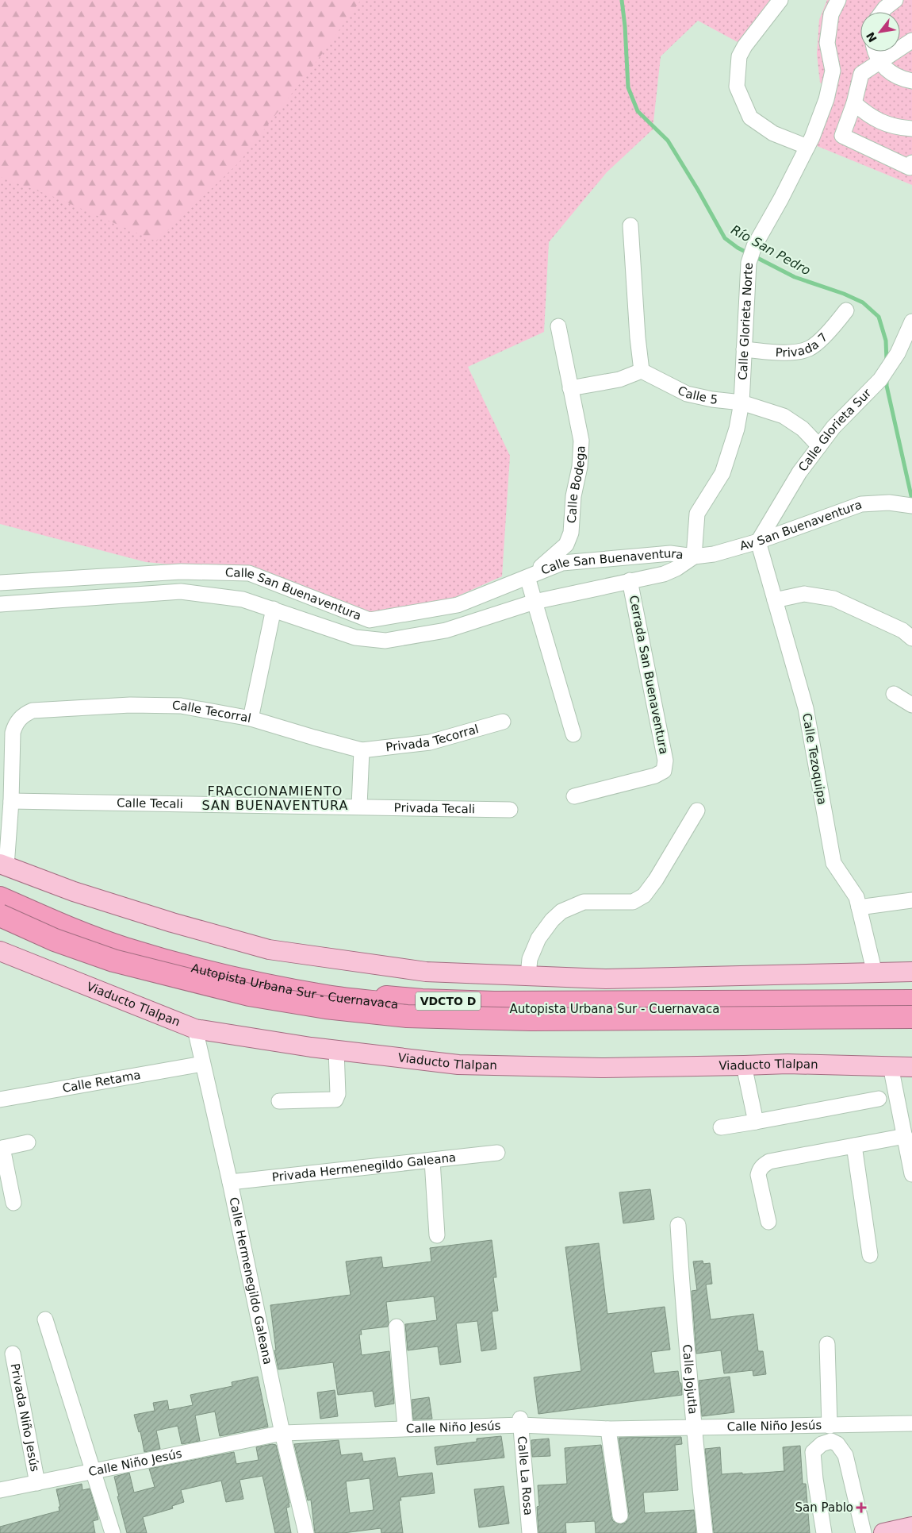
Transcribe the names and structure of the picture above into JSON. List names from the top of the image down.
{
  "streets": {
    "highway": ["Autopista Urbana Sur - Cuernavaca", "VDCTO D"],
    "main road": ["Viaducto Tlalpan"],
    "street": [
      "Calle Glorieta Norte",
      "Privada 7",
      "Calle 5",
      "Calle Glorieta Sur",
      "Calle Bodega",
      "Av San Buenaventura",
      "Calle San Buenaventura",
      "Cerrada San Buenaventura",
      "Calle Tecorral",
      "Privada Tecorral",
      "Calle Tezoquipa",
      "Calle Tecali",
      "Privada Tecali",
      "Calle Retama",
      "Privada Hermenegildo Galeana",
      "Calle Hermenegildo Galeana",
      "Calle Jojutla",
      "Privada Niño Jesús",
      "Calle Niño Jesús",
      "Calle La Rosa"
    ]
  },
  "crossings": [
    ["Calle Glorieta Norte", "Privada 7"],
    ["Calle Glorieta Norte", "Calle 5"],
    ["Calle Glorieta Norte", "Calle San Buenaventura"],
    ["Calle 5", "Calle Glorieta Sur"],
    ["Calle Glorieta Sur", "Av San Buenaventura"],
    ["Calle Glorieta Sur", "Calle Tezoquipa"],
    ["Calle Bodega", "Calle San Buenaventura"],
    ["Av San Buenaventura", "Calle San Buenaventura"],
    ["Av San Buenaventura", "Calle Tezoquipa"],
    ["Calle San Buenaventura", "Cerrada San Buenaventura"],
    ["Calle San Buenaventura", "Calle Tecorral"],
    ["Calle Tecorral", "Privada Tecorral"],
    ["Calle Tecorral", "Calle Tecali"],
    ["Calle Tecali", "Privada Tecali"],
    ["Autopista Urbana Sur - Cuernavaca", "VDCTO D"],
    ["Viaducto Tlalpan", "Calle Hermenegildo Galeana"],
    ["Calle Retama", "Calle Hermenegildo Galeana"],
    ["Privada Hermenegildo Galeana", "Calle Hermenegildo Galeana"],
    ["Calle Hermenegildo Galeana", "Calle Niño Jesús"],
    ["Calle Jojutla", "Calle Niño Jesús"],
    ["Privada Niño Jesús", "Calle Niño Jesús"],
    ["Calle Niño Jesús", "Calle La Rosa"]
  ],
  "districts": ["FRACCIONAMIENTO SAN BUENAVENTURA"],
  "water": ["Río San Pedro"],
  "places": {
    "health": ["San Pablo"]
  },
  "north": "bottom left"
}
